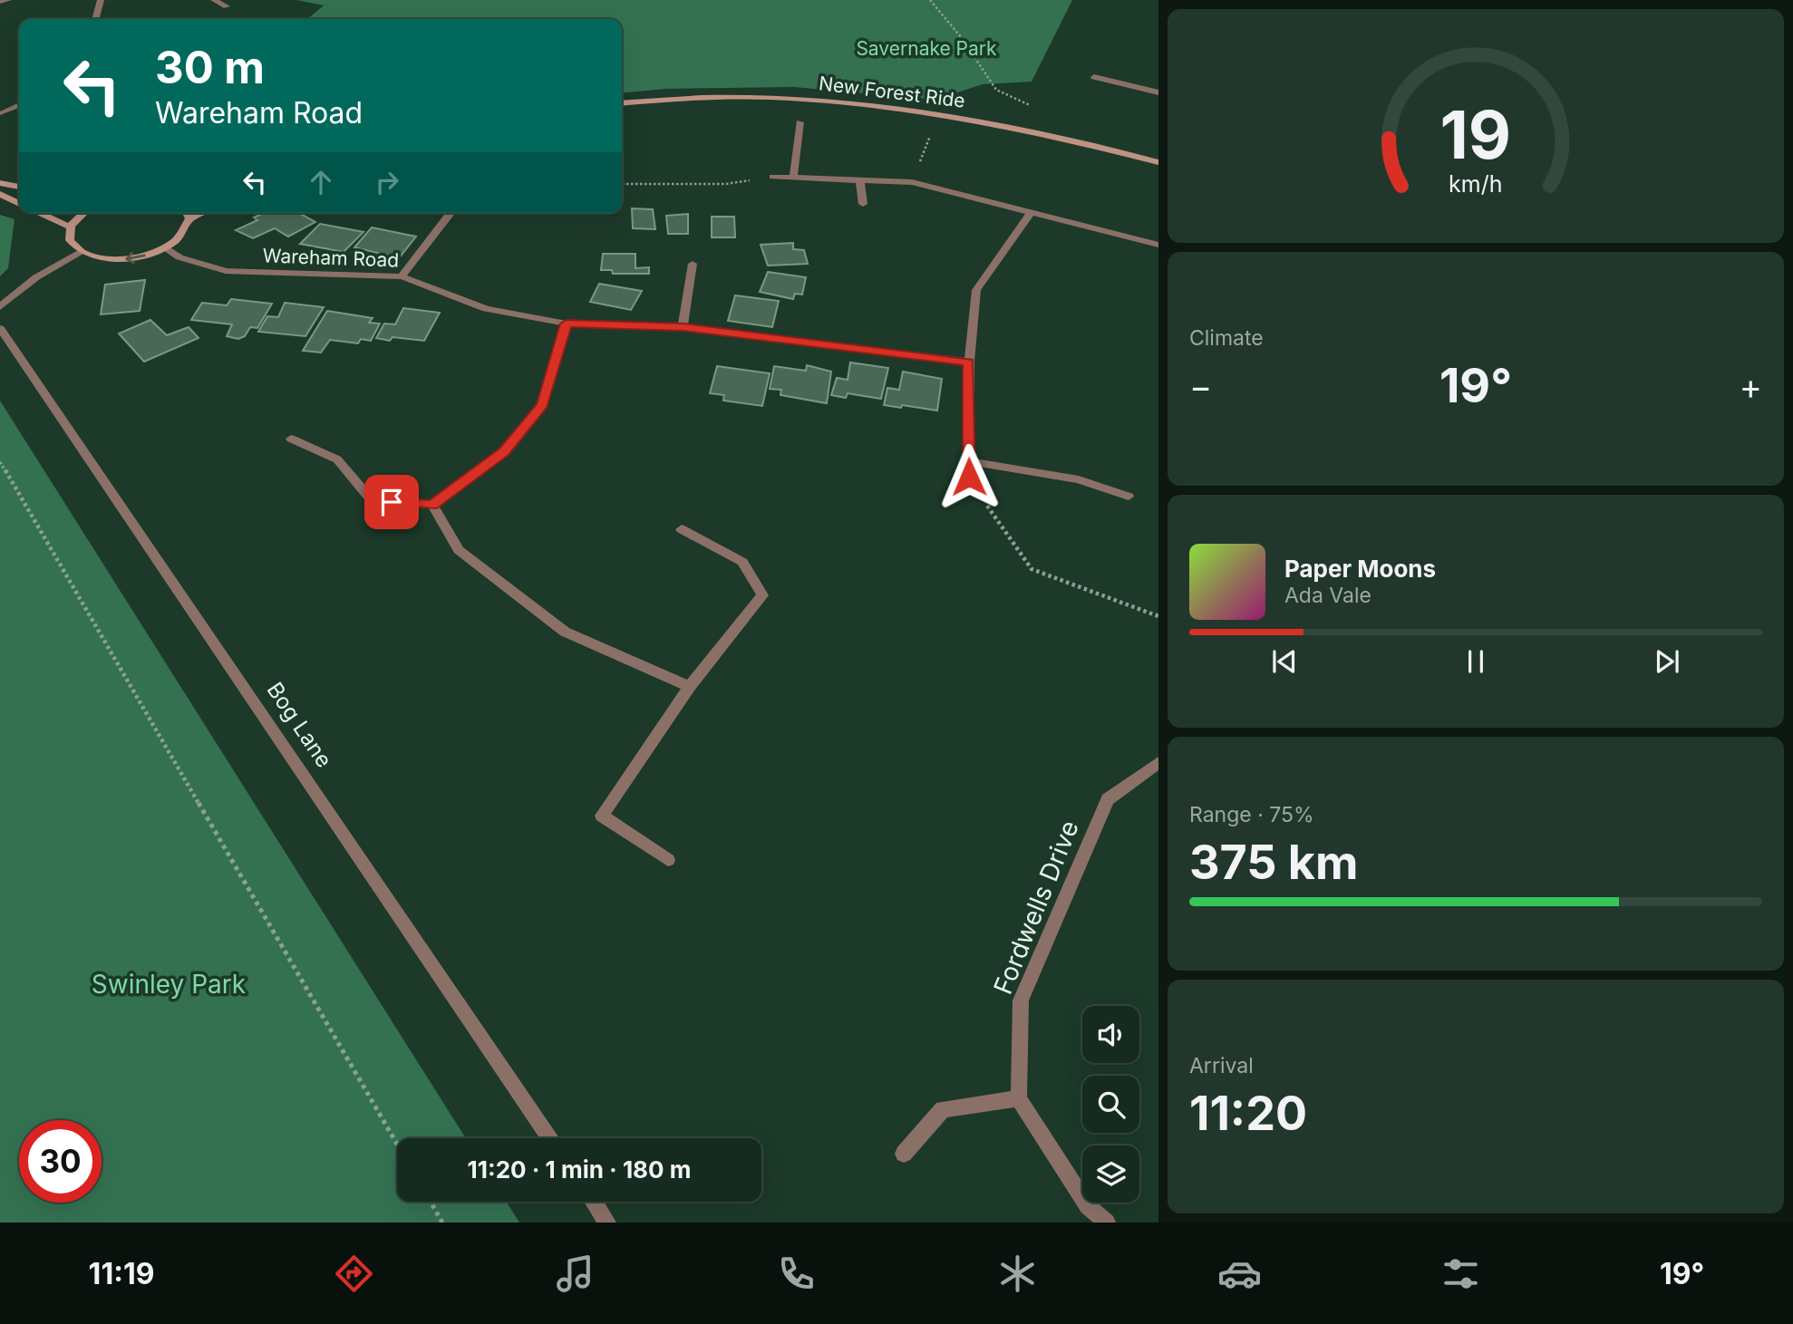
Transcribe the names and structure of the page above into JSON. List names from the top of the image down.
{
  "streets": {
    "main road": ["New Forest Ride"],
    "street": ["Wareham Road", "Bog Lane", "Fordwells Drive"]
  },
  "parks": ["Savernake Park", "Swinley Park"],
  "page": {
    "turn": ["30 m", "Wareham Road"],
    "tile": [
      "Climate",
      ["Range · 75%", "375 km"],
      ["Arrival", "11:20"]
    ],
    "heat": ["−", "19°", "+"],
    "song": ["Paper Moons", "Ada Vale"],
    "limit": "30",
    "trip": "11:20 · 1 min · 180 m",
    "tabs": ["11:19", "19°"],
    "gauge": ["19", "km/h"]
  }
}
